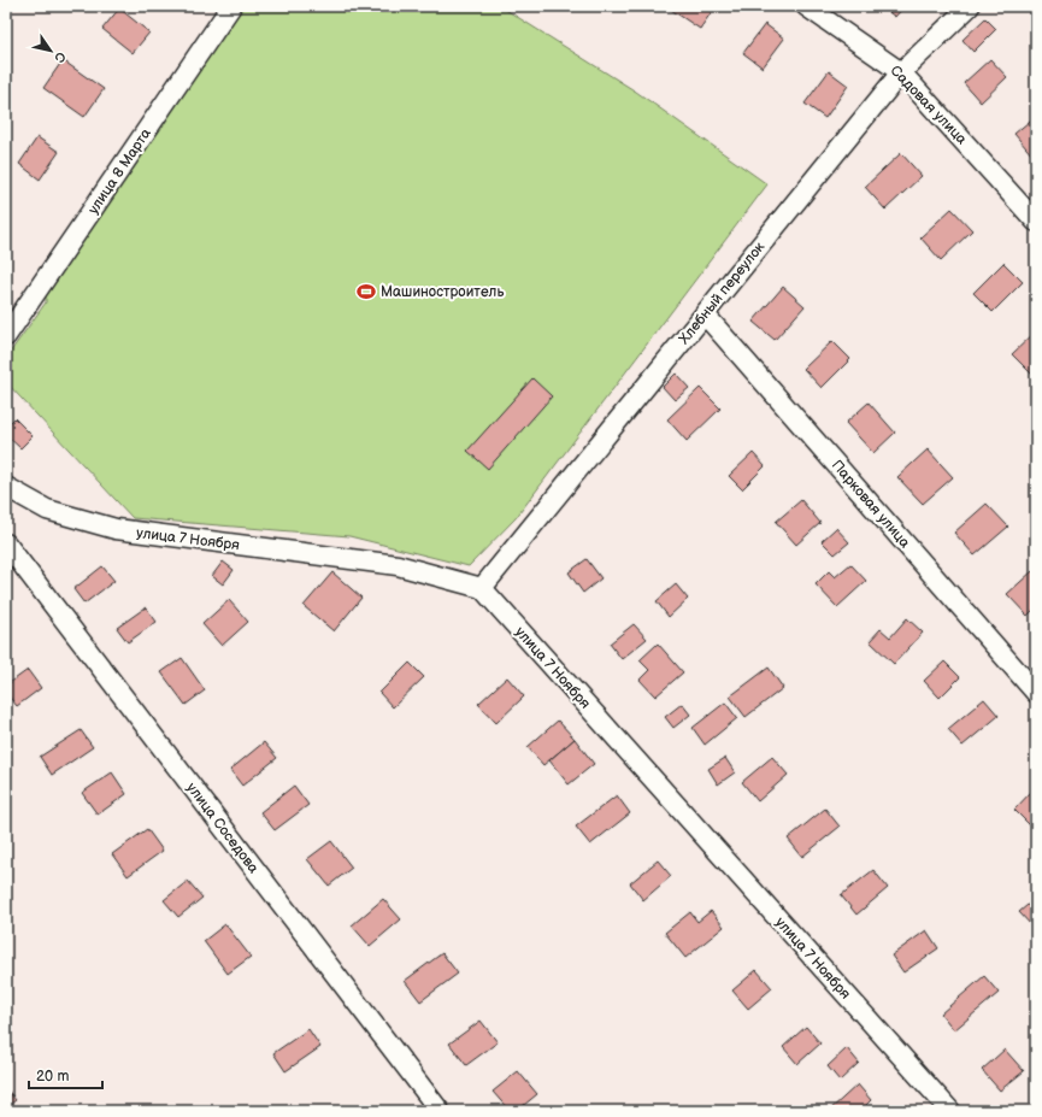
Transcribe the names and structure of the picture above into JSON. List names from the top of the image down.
{
  "streets": {
    "street": [
      "Садовая улица",
      "улица 8 Марта",
      "Хлебный переулок",
      "Парковая улица",
      "улица 7 Ноября",
      "улица Соседова"
    ]
  },
  "crossings": [
    ["Садовая улица", "Хлебный переулок"],
    ["Хлебный переулок", "Парковая улица"],
    ["Хлебный переулок", "улица 7 Ноября"]
  ],
  "places": {
    "sports": ["Машиностроитель"]
  },
  "scale_bar": "20 m",
  "north": "bottom right"
}
